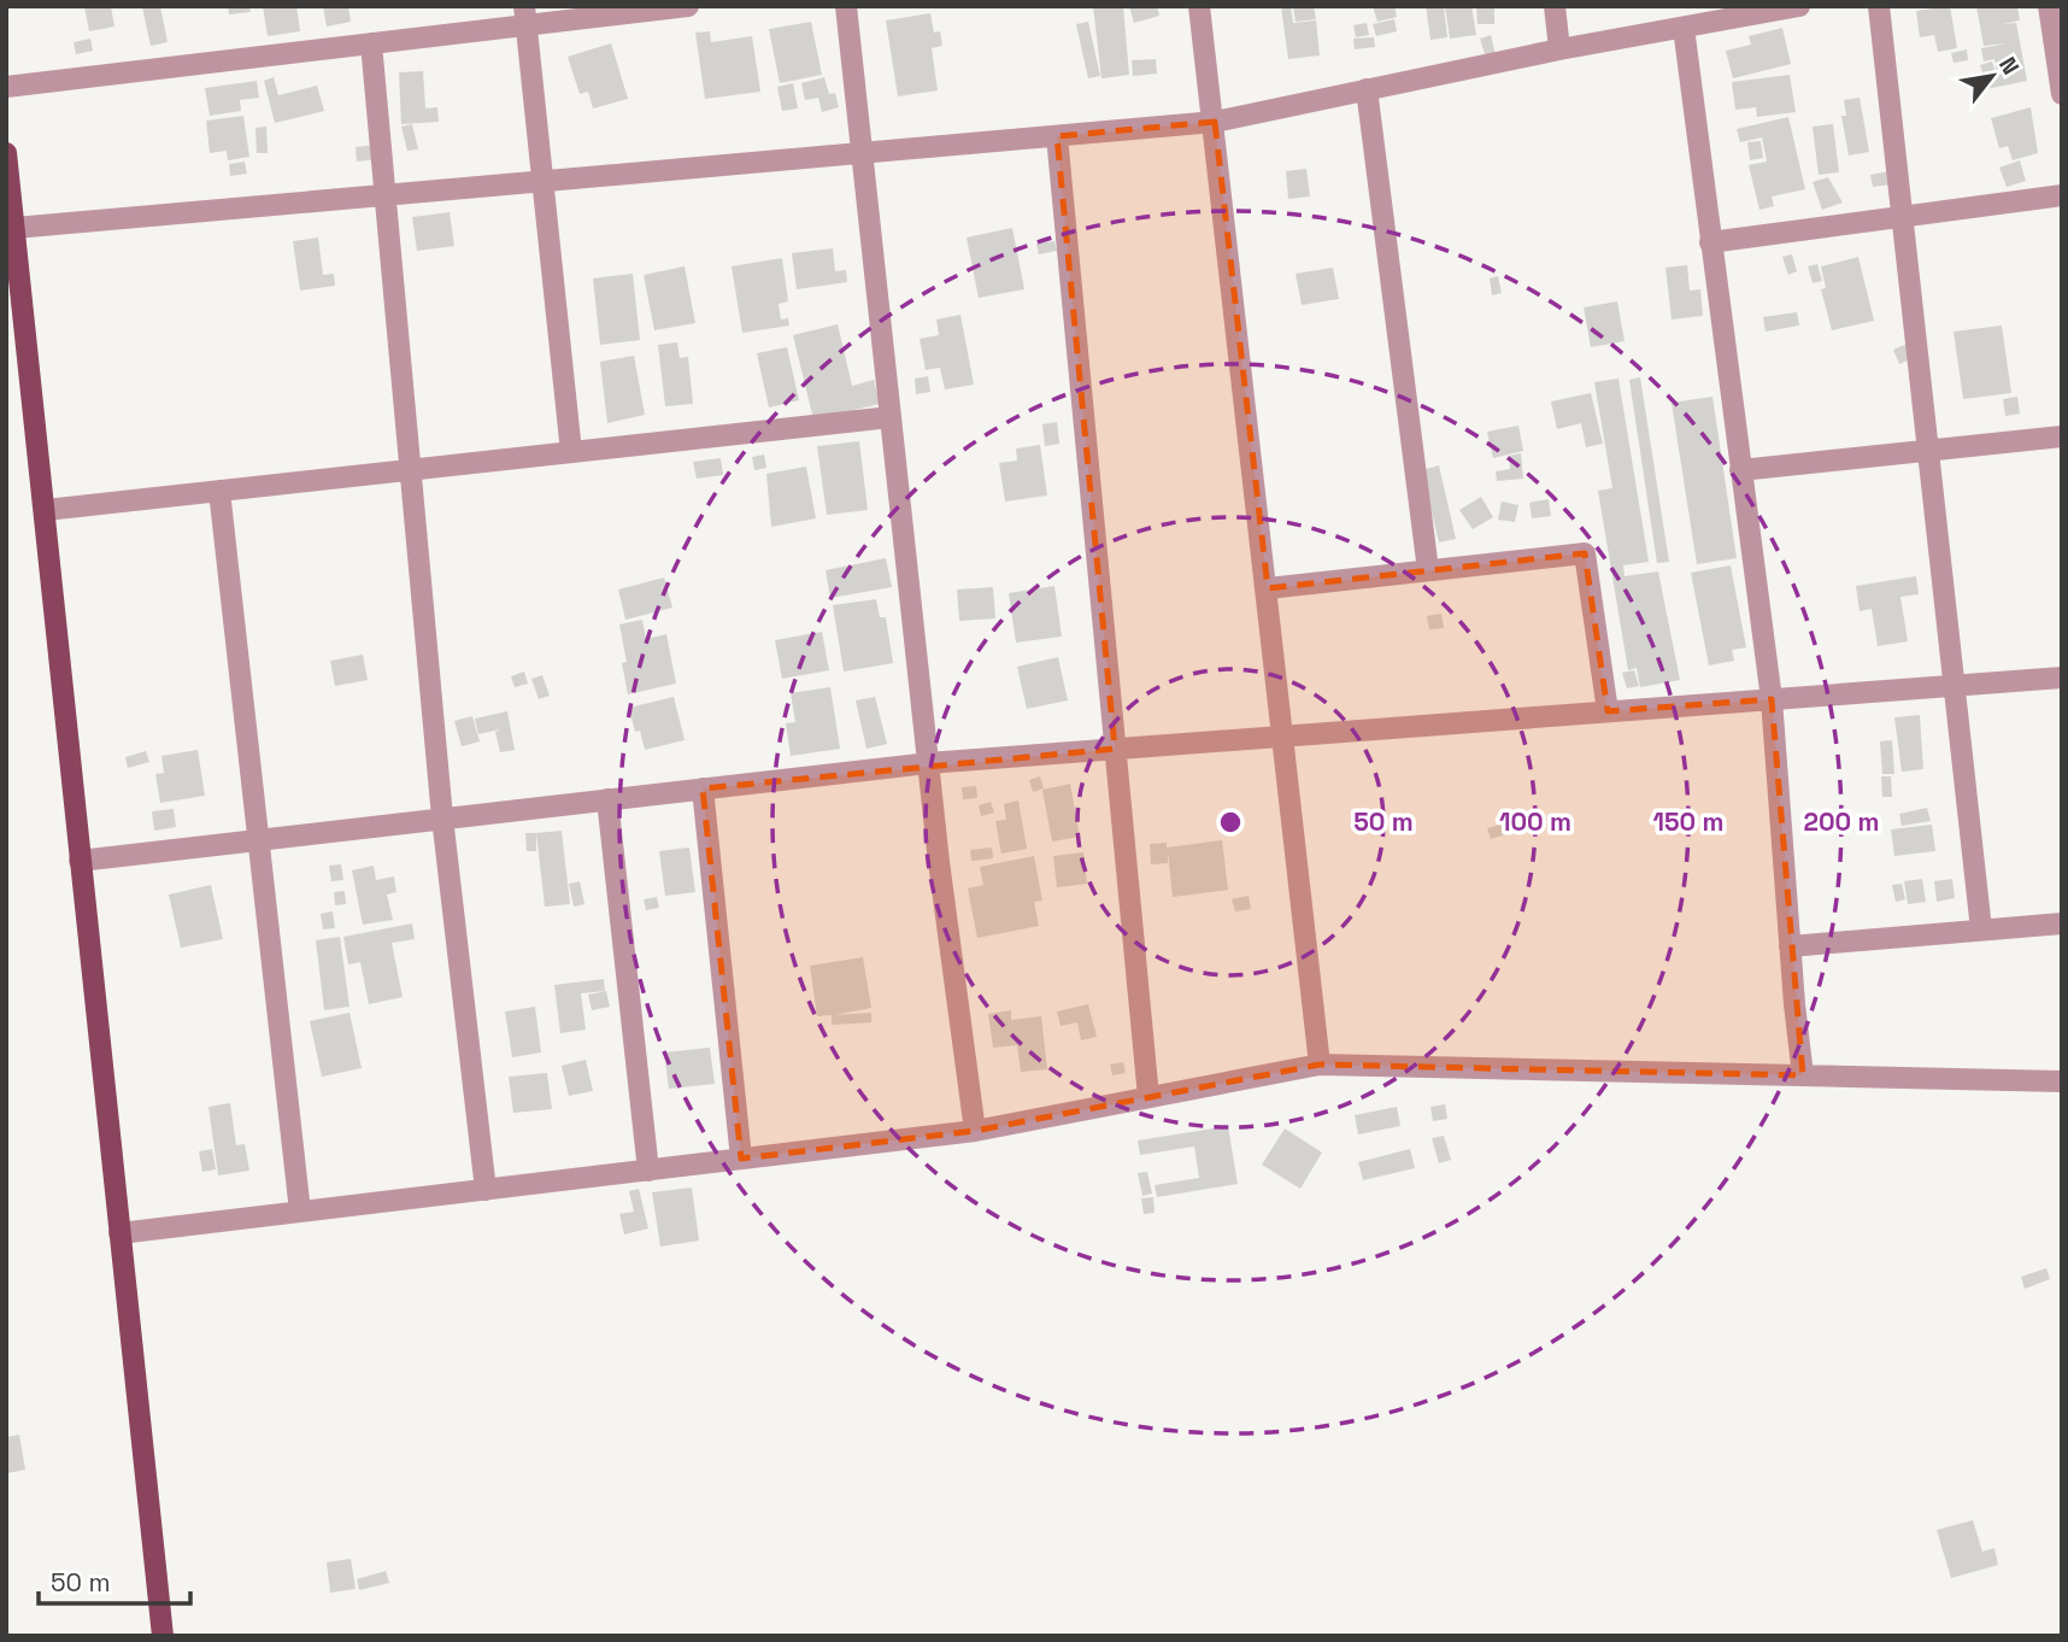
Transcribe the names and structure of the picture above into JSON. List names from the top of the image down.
{
  "scale_bar": "50 m",
  "north": "top right",
  "rings": [
    "50 m",
    "100 m",
    "150 m",
    "200 m"
  ]
}
